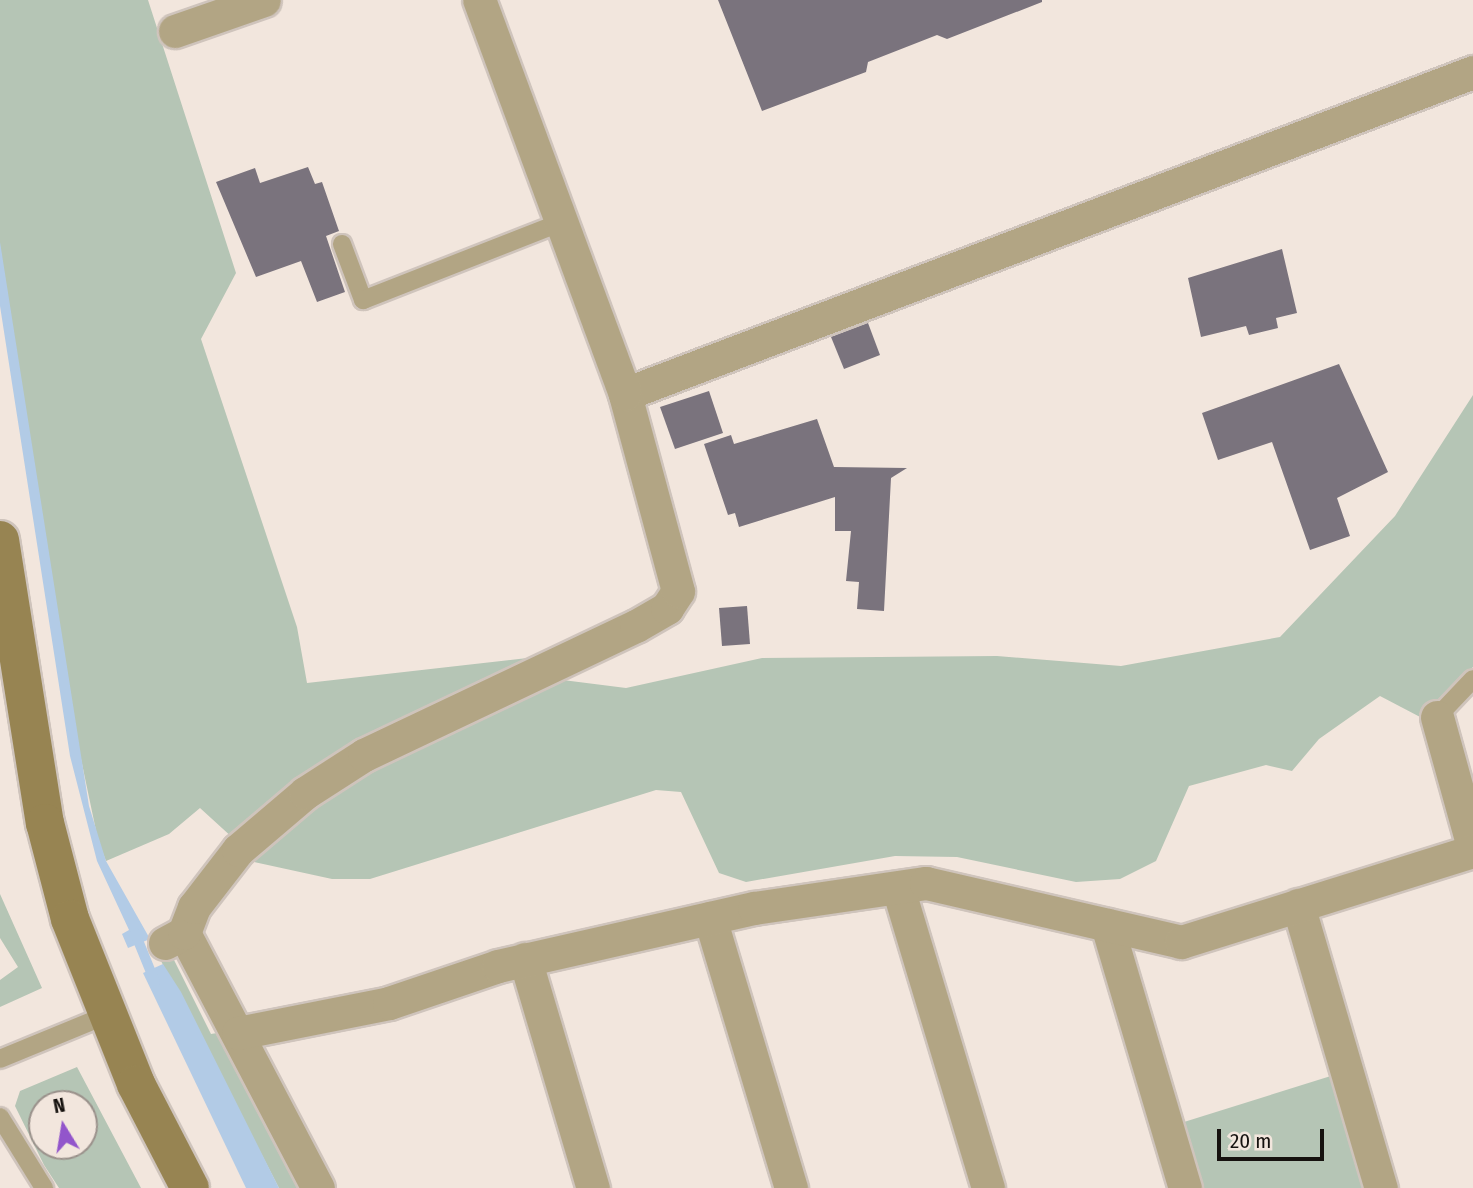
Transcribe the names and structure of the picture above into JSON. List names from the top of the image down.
{
  "scale_bar": "20 m",
  "north": "top"
}
